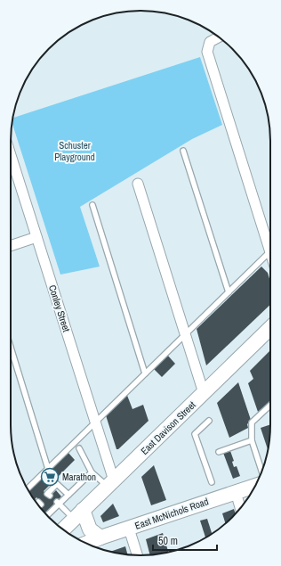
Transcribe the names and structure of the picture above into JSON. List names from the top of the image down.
{
  "streets": {
    "main road": ["East Davison Street", "East McNichols Road"],
    "street": ["Conley Street"]
  },
  "crossings": [
    ["Conley Street", "East Davison Street"]
  ],
  "parks": ["Schuster Playground"],
  "places": {
    "supermarket": ["Marathon"]
  },
  "scale_bar": "50 m"
}
